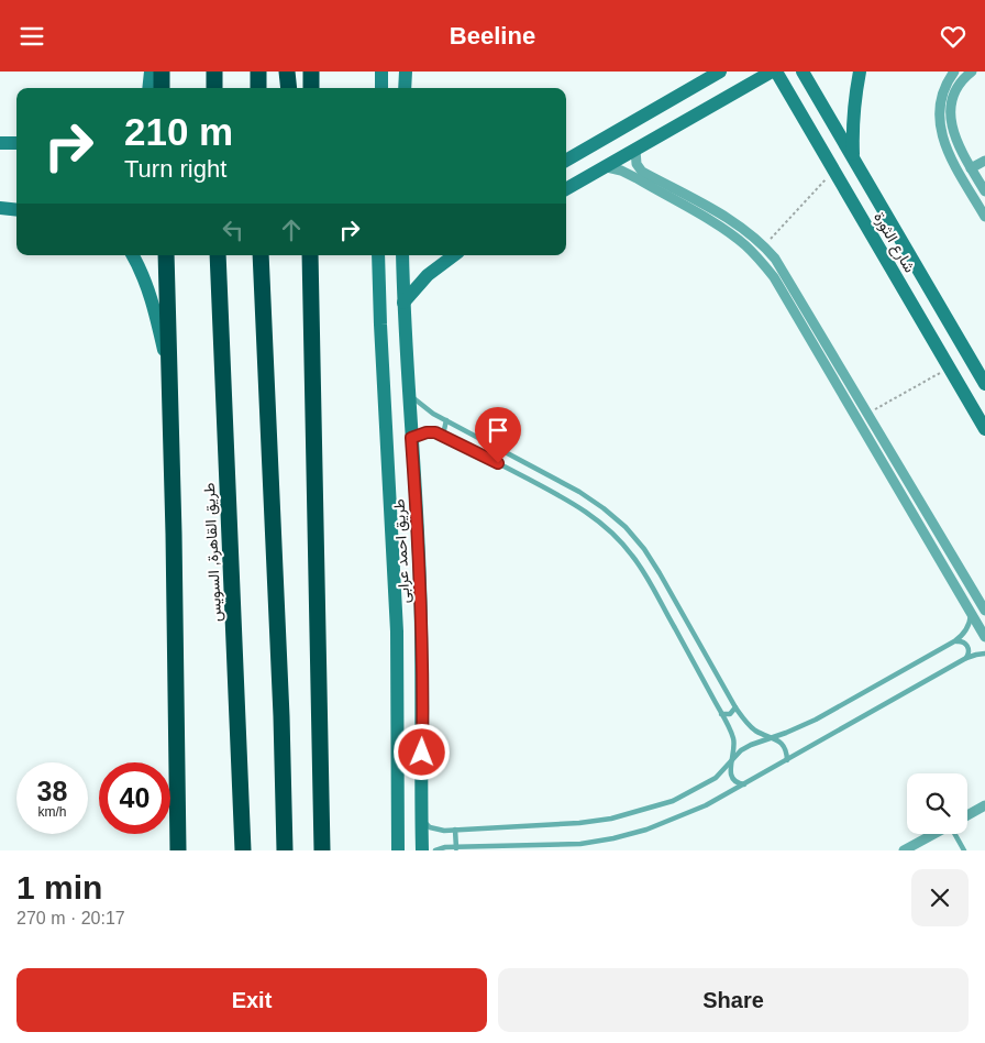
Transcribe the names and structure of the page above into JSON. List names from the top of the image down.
{
  "streets": {
    "highway": ["طريق القاهرة, السويس"],
    "street": ["شارع الثورة", "طريق احمد عرابى"]
  },
  "page": {
    "header": "Beeline",
    "turn": ["210 m", "Turn right"],
    "speed": "38 km/h",
    "limit": "40",
    "heading": ["1 min", "270 m · 20:17"],
    "buttons": ["Exit", "Share"]
  }
}
